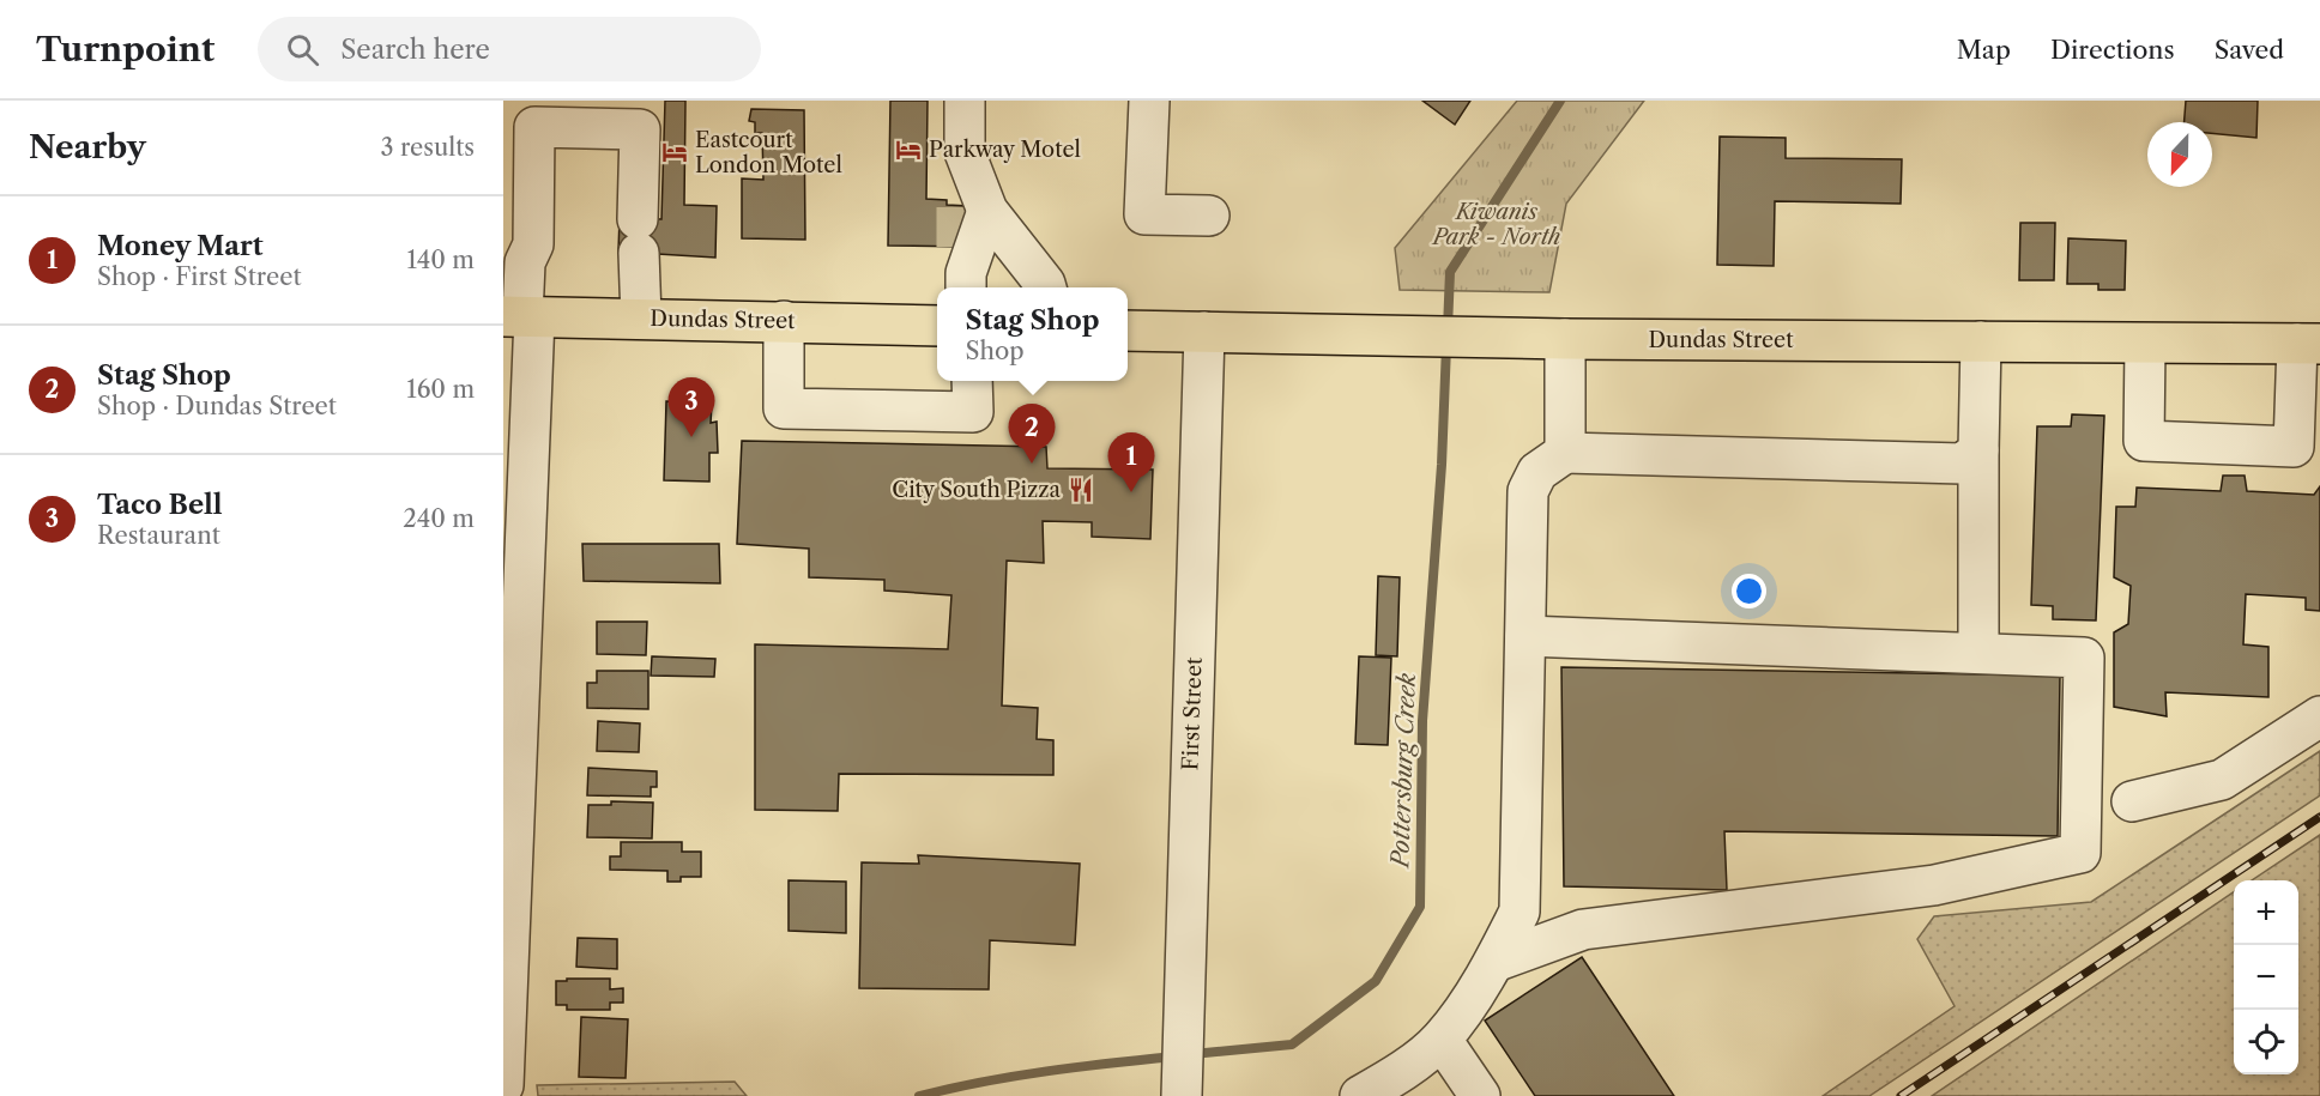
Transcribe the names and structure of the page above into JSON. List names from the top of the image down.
{
  "streets": {
    "main road": ["Dundas Street"],
    "street": ["First Street"]
  },
  "crossings": [
    ["Dundas Street", "First Street"]
  ],
  "water": ["Pottersburg Creek"],
  "parks": ["Kiwanis Park - North"],
  "places": {
    "hotel": ["Parkway Motel", "Eastcourt London Motel"],
    "restaurant": ["City South Pizza"]
  },
  "north": "bottom",
  "page": {
    "header": "Turnpoint",
    "search": "Search here",
    "nav": ["Map", "Directions", "Saved"],
    "heading": ["Nearby", "3 results"],
    "list": [
      {
        "mark": "1",
        "name": "Money Mart",
        "note": "Shop · First Street",
        "value": "140 m"
      },
      {
        "mark": "2",
        "name": "Stag Shop",
        "note": "Shop · Dundas Street",
        "value": "160 m"
      },
      {
        "mark": "3",
        "name": "Taco Bell",
        "note": "Restaurant",
        "value": "240 m"
      }
    ],
    "popup": ["Stag Shop", "Shop"],
    "pins": ["3", "2", "1"],
    "map_buttons": ["+", "−"]
  }
}
